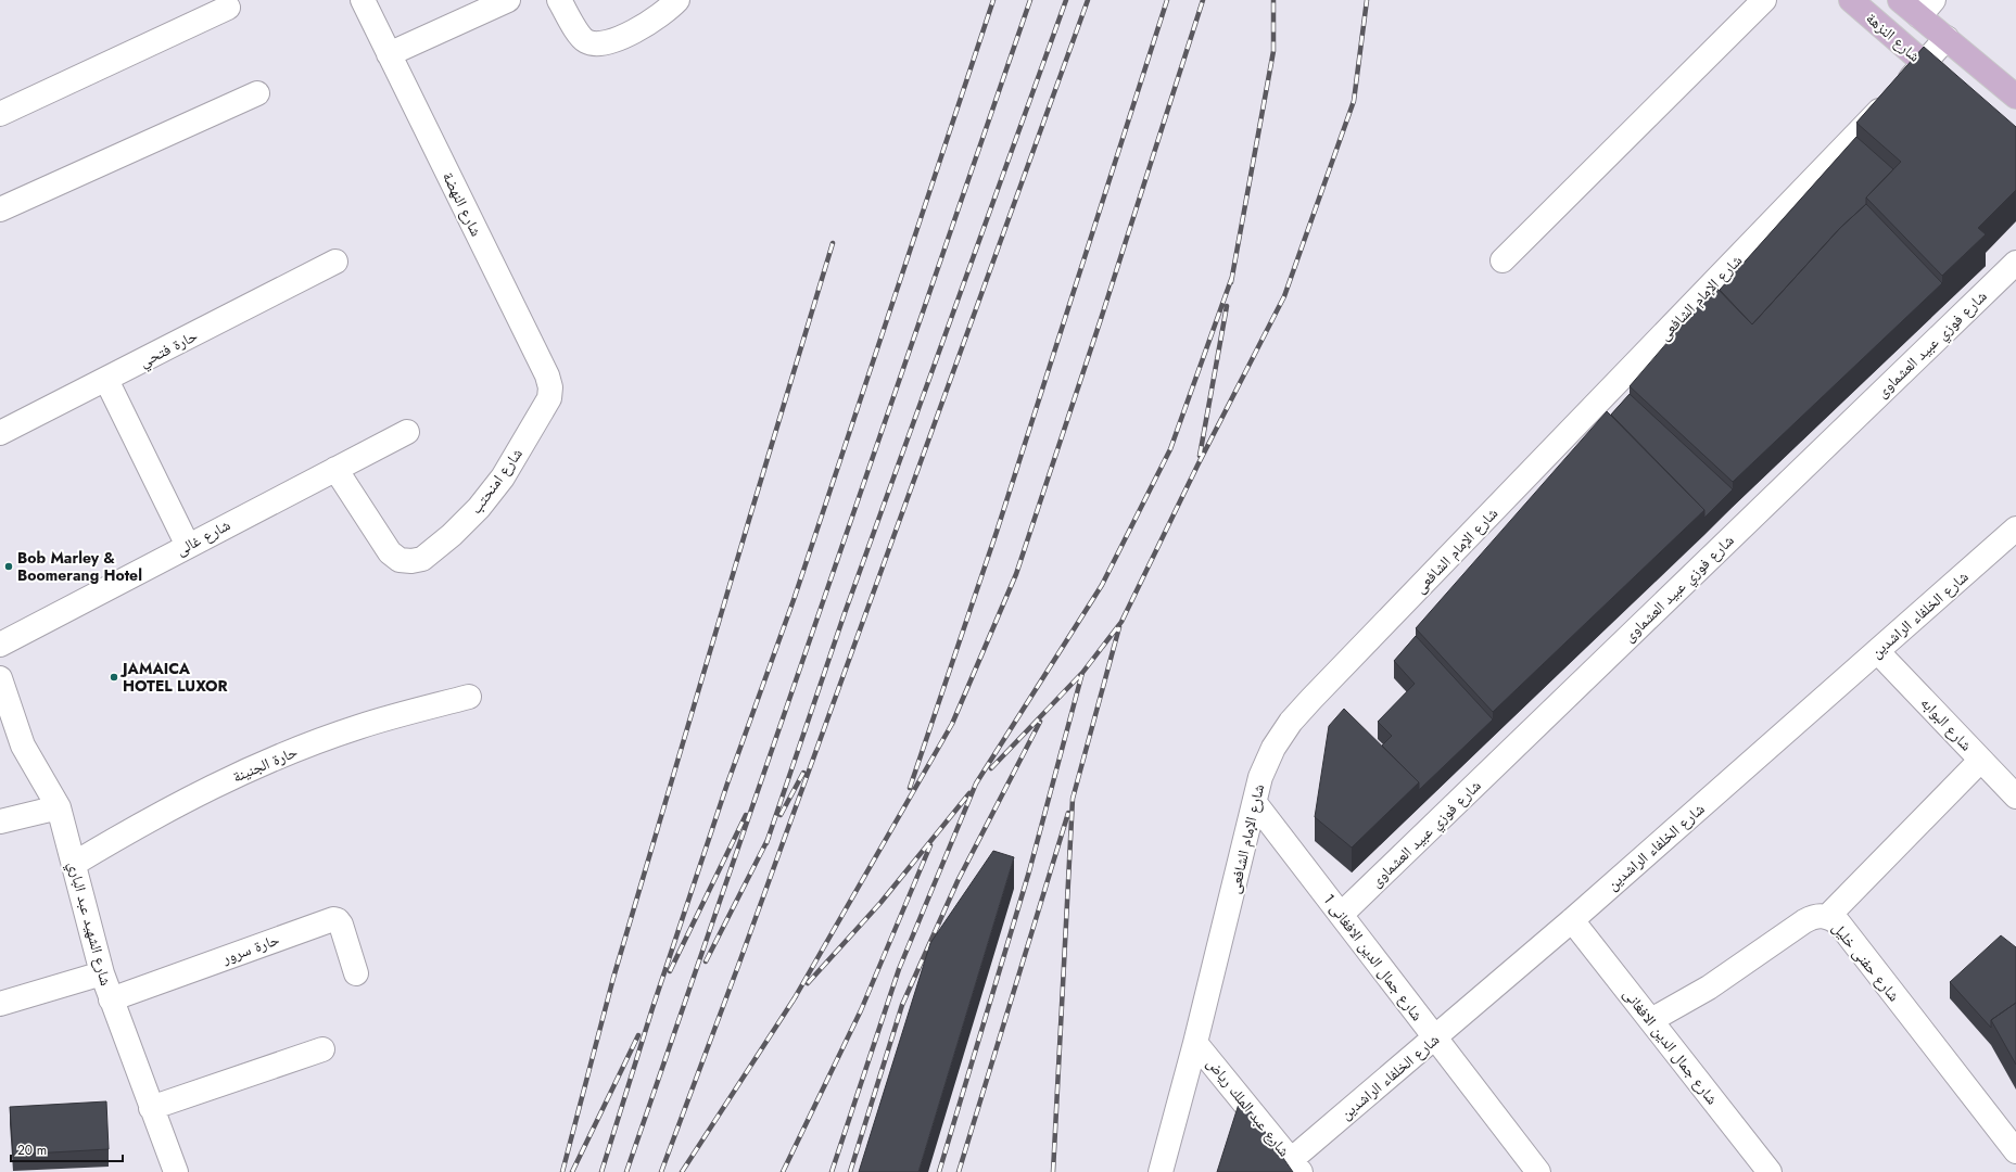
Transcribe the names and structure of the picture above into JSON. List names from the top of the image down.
{
  "streets": {
    "main road": ["شارع النزهة"],
    "street": [
      "شارع النهضة",
      "شارع الإمام الشافعى",
      "شارع فوزي عبيد العشماوى",
      "حارة فتحي",
      "شارع امنحتب",
      "شارع غالى",
      "شارع الخلفاء الراشدين",
      "شارع البوابه",
      "حارة الجنينة",
      "شارع الشهيد عبد الباري",
      "حارة سرور",
      "شارع جمال الدين الافغانى 1",
      "شارع حفنى خليل",
      "شارع جمال الدين الافغانى",
      "شارع عبد الملك رياض"
    ]
  },
  "crossings": [
    ["شارع النزهة", "شارع الإمام الشافعى"],
    ["شارع النهضة", "شارع امنحتب"],
    ["شارع الإمام الشافعى", "شارع جمال الدين الافغانى 1"],
    ["شارع الإمام الشافعى", "شارع عبد الملك رياض"],
    ["شارع فوزي عبيد العشماوى", "شارع جمال الدين الافغانى 1"],
    ["شارع امنحتب", "شارع غالى"],
    ["شارع الخلفاء الراشدين", "شارع البوابه"],
    ["شارع الخلفاء الراشدين", "شارع جمال الدين الافغانى 1"],
    ["شارع الخلفاء الراشدين", "شارع جمال الدين الافغانى"],
    ["شارع الخلفاء الراشدين", "شارع عبد الملك رياض"],
    ["حارة الجنينة", "شارع الشهيد عبد الباري"],
    ["شارع الشهيد عبد الباري", "حارة سرور"],
    ["شارع حفنى خليل", "شارع جمال الدين الافغانى"]
  ],
  "places": ["Bob Marley & Boomerang Hotel", "JAMAICA HOTEL LUXOR"],
  "scale_bar": "20 m"
}
